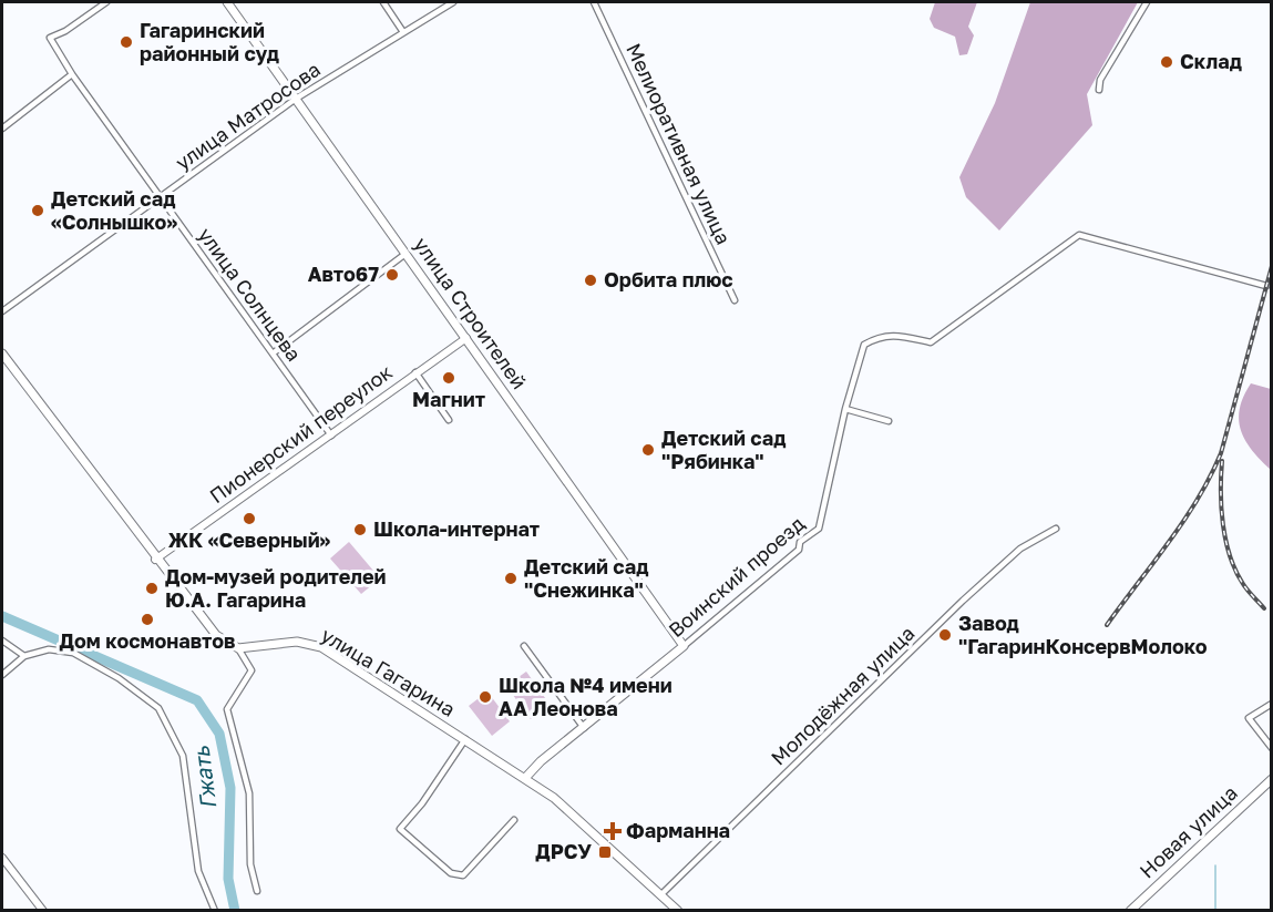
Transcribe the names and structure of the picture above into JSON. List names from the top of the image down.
{
  "streets": {
    "main road": [
      "улица Строителей",
      "Воинский проезд",
      "улица Гагарина",
      "Новая улица"
    ],
    "street": [
      "улица Матросова",
      "Мелиоративная улица",
      "улица Солнцева",
      "Пионерский переулок",
      "Молодёжная улица"
    ]
  },
  "crossings": [
    ["улица Матросова", "улица Солнцева"],
    ["улица Матросова", "улица Строителей"],
    ["улица Солнцева", "Пионерский переулок"],
    ["улица Строителей", "Пионерский переулок"],
    ["улица Строителей", "Воинский проезд"],
    ["Воинский проезд", "улица Гагарина"],
    ["улица Гагарина", "Молодёжная улица"]
  ],
  "water": ["Гжать"],
  "places": {
    "other": [
      "Гагаринский районный суд",
      "Склад",
      "Детский сад «Солнышко»",
      "Авто67",
      "Орбита плюс",
      "Магнит",
      "Детский сад \"Рябинка\"",
      "ЖК «Северный»",
      "Школа-интернат",
      "Детский сад \"Снежинка\"",
      "Дом-музей родителей Ю.А. Гагарина",
      "Дом космонавтов",
      "Завод \"ГагаринКонсервМолоко",
      "Школа №4 имени АА Леонова"
    ],
    "health": ["Фарманна"],
    "transit": ["ДРСУ"]
  }
}
